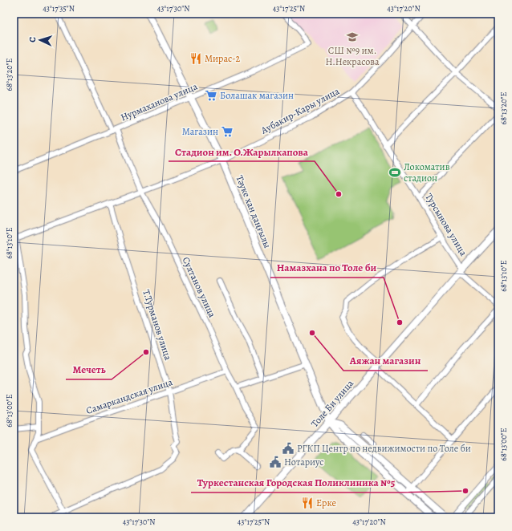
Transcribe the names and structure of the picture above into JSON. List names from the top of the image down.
{
  "streets": {
    "street": [
      "Нурмаханова улица",
      "Аубакир-Кары улица",
      "Тәуке хан даңғылы",
      "Турсынова улица",
      "Султанов улица",
      "Т.Турманов улица",
      "Самаркандская улица",
      "Толе Би улица"
    ]
  },
  "crossings": [
    ["Нурмаханова улица", "Тәуке хан даңғылы"],
    ["Нурмаханова улица", "Султанов улица"],
    ["Аубакир-Кары улица", "Тәуке хан даңғылы"],
    ["Аубакир-Кары улица", "Турсынова улица"],
    ["Аубакир-Кары улица", "Султанов улица"],
    ["Аубакир-Кары улица", "Т.Турманов улица"],
    ["Тәуке хан даңғылы", "Толе Би улица"],
    ["Турсынова улица", "Толе Би улица"],
    ["Султанов улица", "Самаркандская улица"],
    ["Т.Турманов улица", "Самаркандская улица"]
  ],
  "places": {
    "school or university": ["СШ №9 им. Н.Некрасова"],
    "restaurant": ["Мирас-2", "Ерке"],
    "supermarket": ["Болашак магазин", "Магазин"],
    "sports": ["Локоматив стадион"],
    "other": [
      "Стадион им. О.Жарылкапова",
      "Намазхана по Толе би",
      "Аяжан магазин",
      "Мечеть",
      "Туркестанская Городская Поликлиника №5"
    ],
    "public building": ["РГКП Центр по недвижимости по Толе би", "Нотариус"]
  },
  "north": "left",
  "coordinates": [
    "43°17'35\"N",
    "43°17'30\"N",
    "43°17'25\"N",
    "43°17'20\"N",
    "68°13'20\"E",
    "68°13'10\"E",
    "68°13'00\"E"
  ]
}
